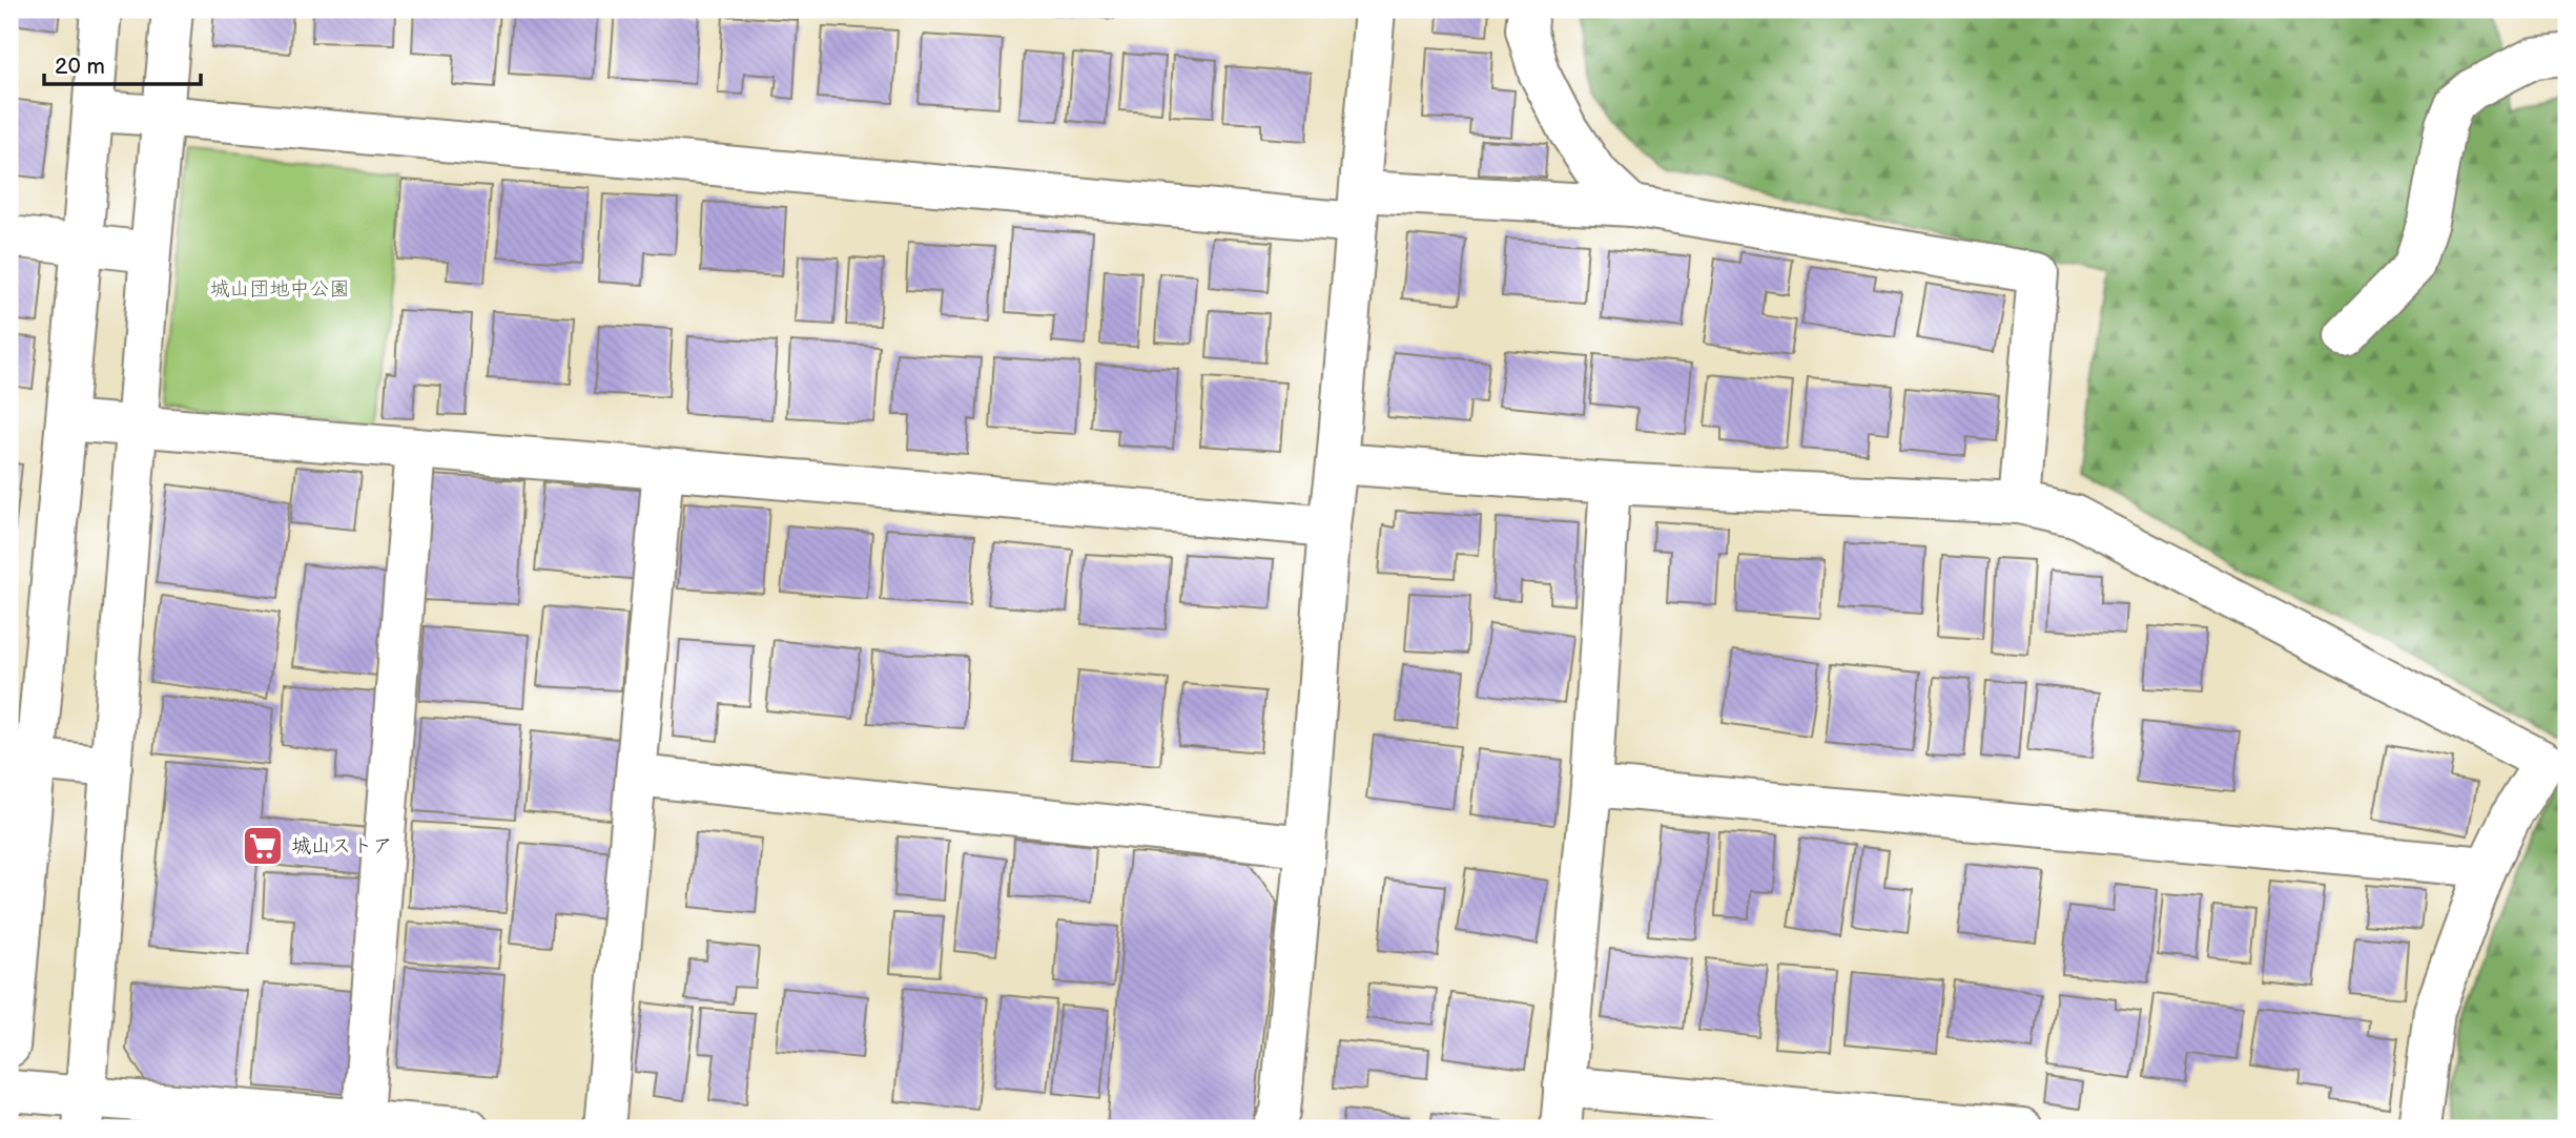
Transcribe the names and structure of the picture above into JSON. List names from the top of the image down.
{
  "parks": ["城山団地中公園"],
  "places": {
    "supermarket": ["城山ストア"]
  },
  "scale_bar": "20 m"
}
